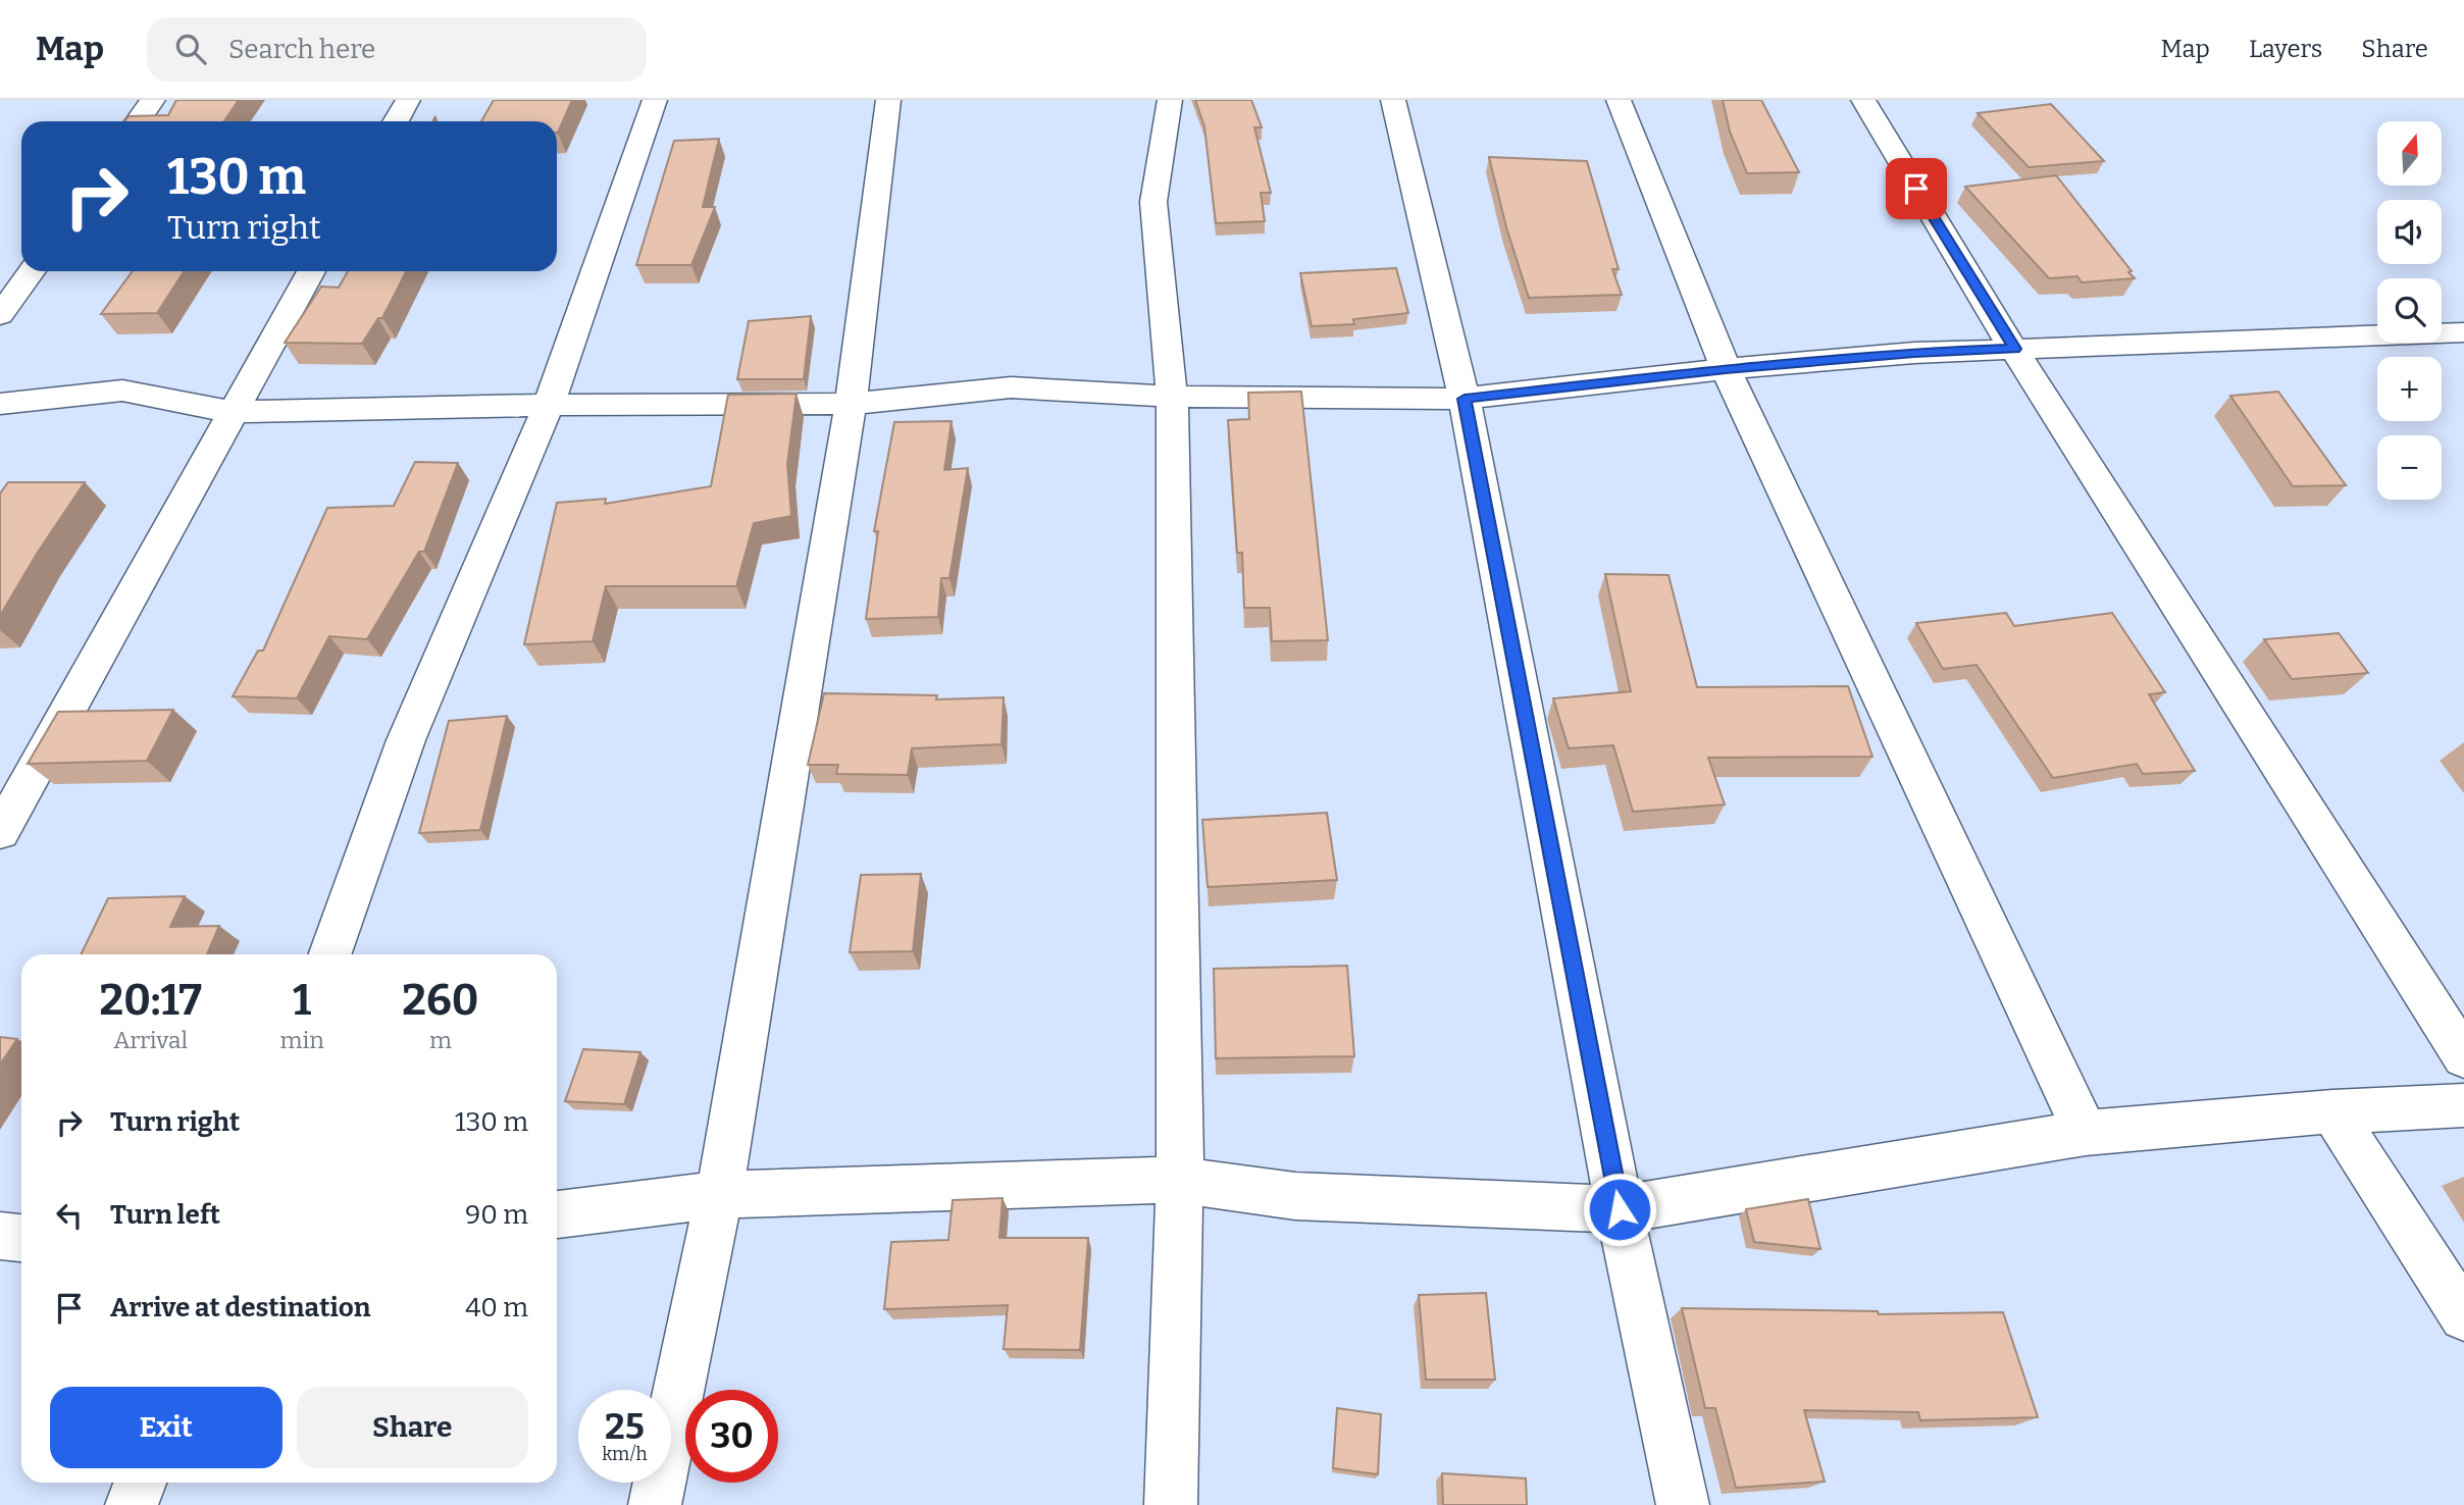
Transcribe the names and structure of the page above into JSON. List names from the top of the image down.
{
  "north": "top",
  "page": {
    "header": "Map",
    "search": "Search here",
    "nav": ["Map", "Layers", "Share"],
    "map_buttons": ["+", "−"],
    "turn": ["130 m", "Turn right"],
    "eta": [
      "20:17",
      "Arrival",
      "1",
      "min",
      "260",
      "m"
    ],
    "list": [
      {
        "name": "Turn right",
        "value": "130 m"
      },
      {
        "name": "Turn left",
        "value": "90 m"
      },
      {
        "name": "Arrive at destination",
        "value": "40 m"
      }
    ],
    "buttons": ["Exit", "Share"],
    "speed": "25 km/h",
    "limit": "30"
  }
}
